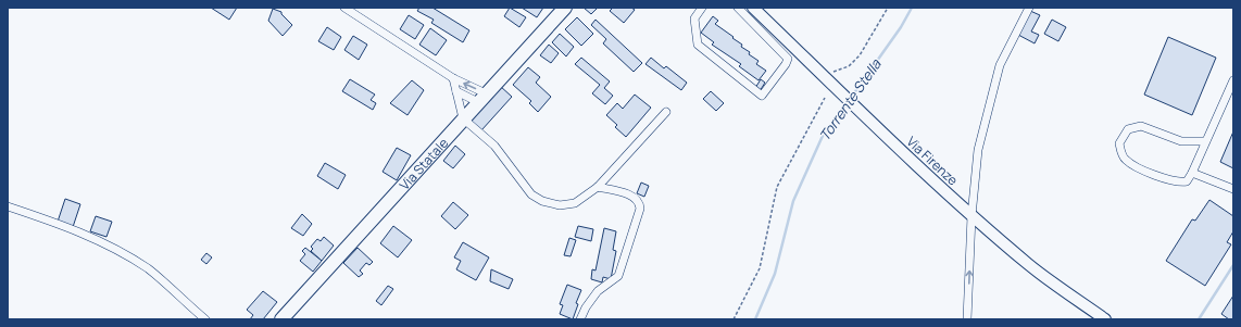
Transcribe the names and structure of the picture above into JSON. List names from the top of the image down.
{
  "streets": {
    "main road": ["Via Statale"],
    "street": ["Via Firenze"]
  },
  "water": ["Torrente Stella"]
}
